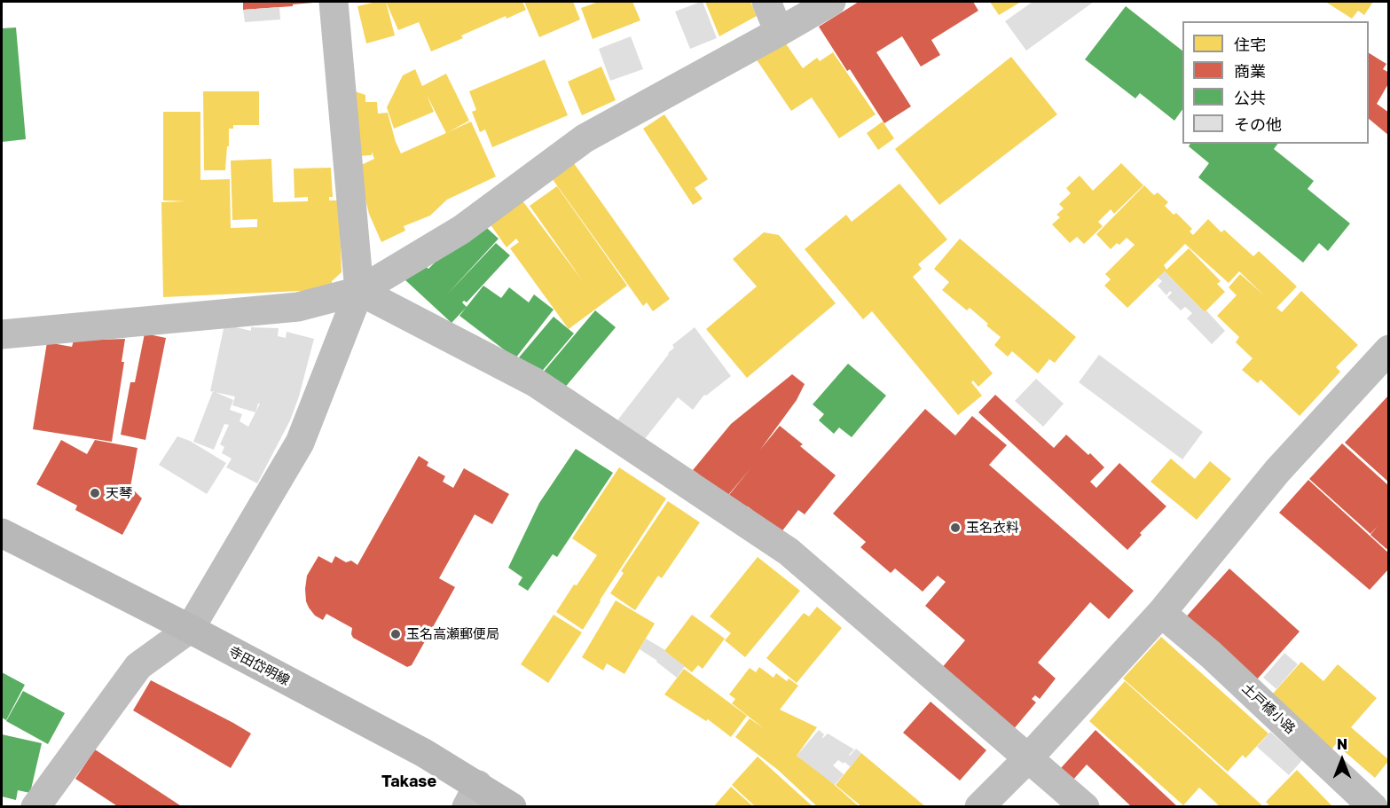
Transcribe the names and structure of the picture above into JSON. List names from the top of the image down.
{
  "streets": {
    "main road": ["寺田岱明線"],
    "street": ["土戸橋小路"]
  },
  "districts": ["Takase"],
  "places": ["天琴", "玉名衣料", "玉名高瀬郵便局"],
  "legend": [
    "住宅",
    "商業",
    "公共",
    "その他"
  ],
  "north": "top"
}
